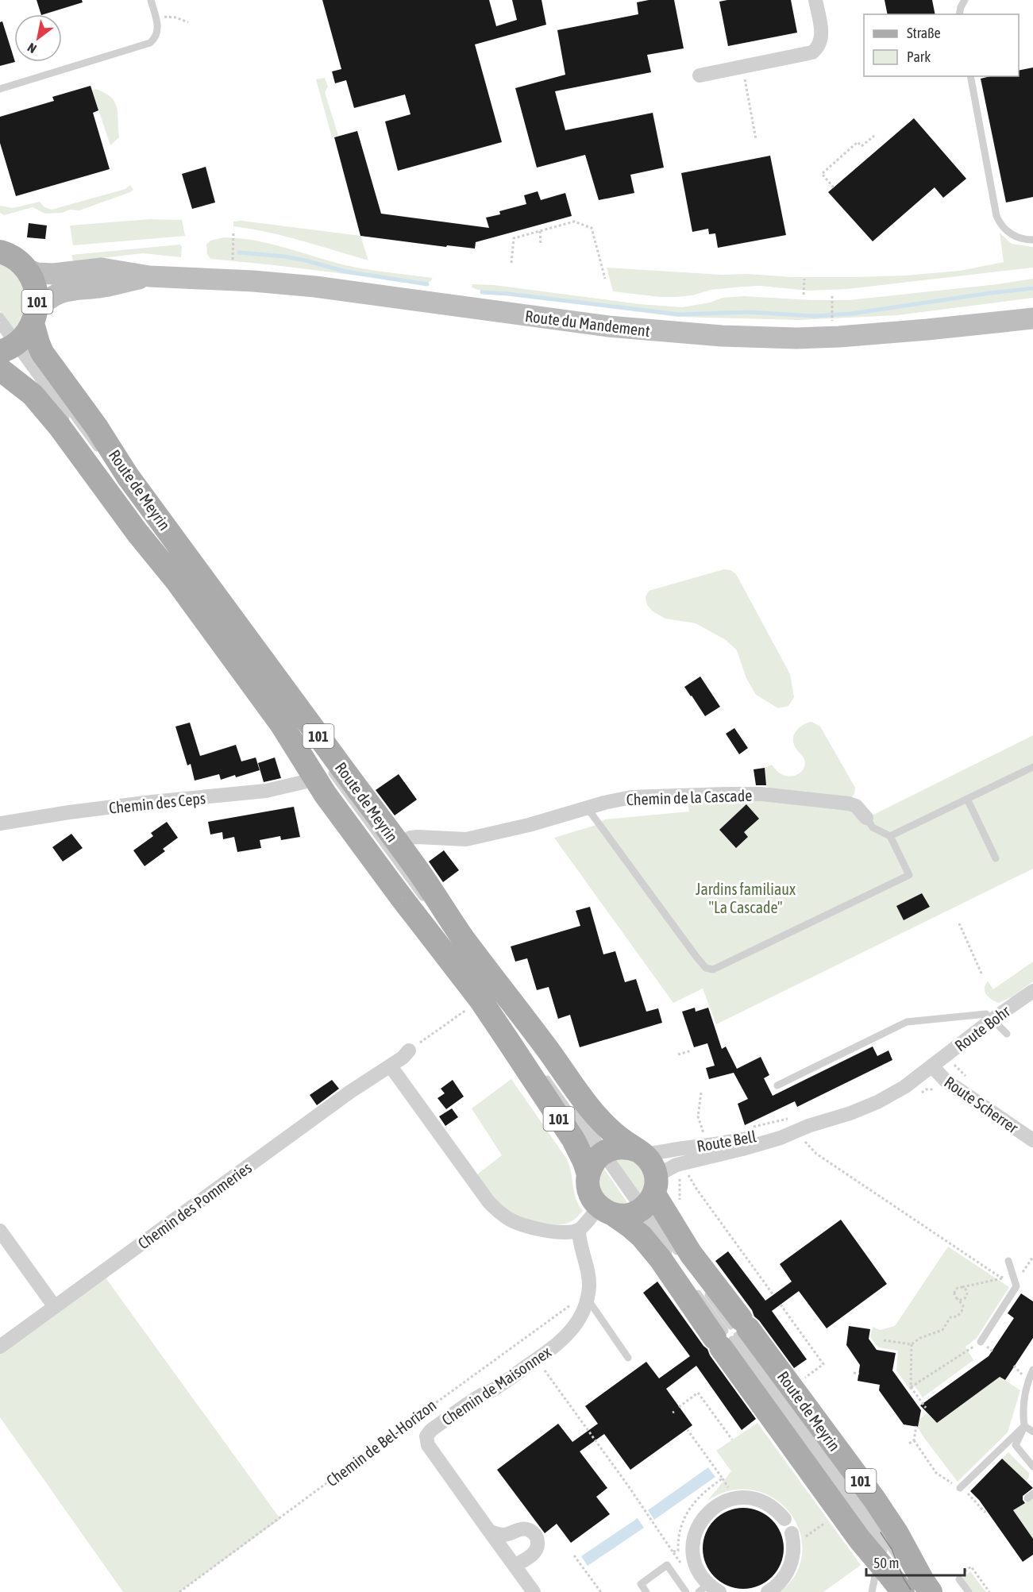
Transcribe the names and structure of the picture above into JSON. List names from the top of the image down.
{
  "streets": {
    "main road": ["101", "Route du Mandement", "Route de Meyrin"],
    "street": [
      "Chemin de la Cascade",
      "Chemin des Ceps",
      "Route Bohr",
      "Route Scherrer",
      "Route Bell",
      "Chemin des Pommeries",
      "Chemin de Maisonnex"
    ],
    "path": ["Chemin de Bel-Horizon"]
  },
  "crossings": [
    ["101", "Route du Mandement"],
    ["101", "Route de Meyrin"],
    ["Route du Mandement", "Route de Meyrin"],
    ["Route de Meyrin", "Chemin de la Cascade"],
    ["Route de Meyrin", "Chemin des Ceps"],
    ["Route de Meyrin", "Route Bell"],
    ["Route Bohr", "Route Scherrer"],
    ["Route Bohr", "Route Bell"],
    ["Route Scherrer", "Route Bell"],
    ["Chemin de Maisonnex", "Chemin de Bel-Horizon"]
  ],
  "parks": ["Jardins familiaux \"La Cascade\""],
  "legend": ["Straße", "Park"],
  "scale_bar": "50 m",
  "north": "bottom left"
}
